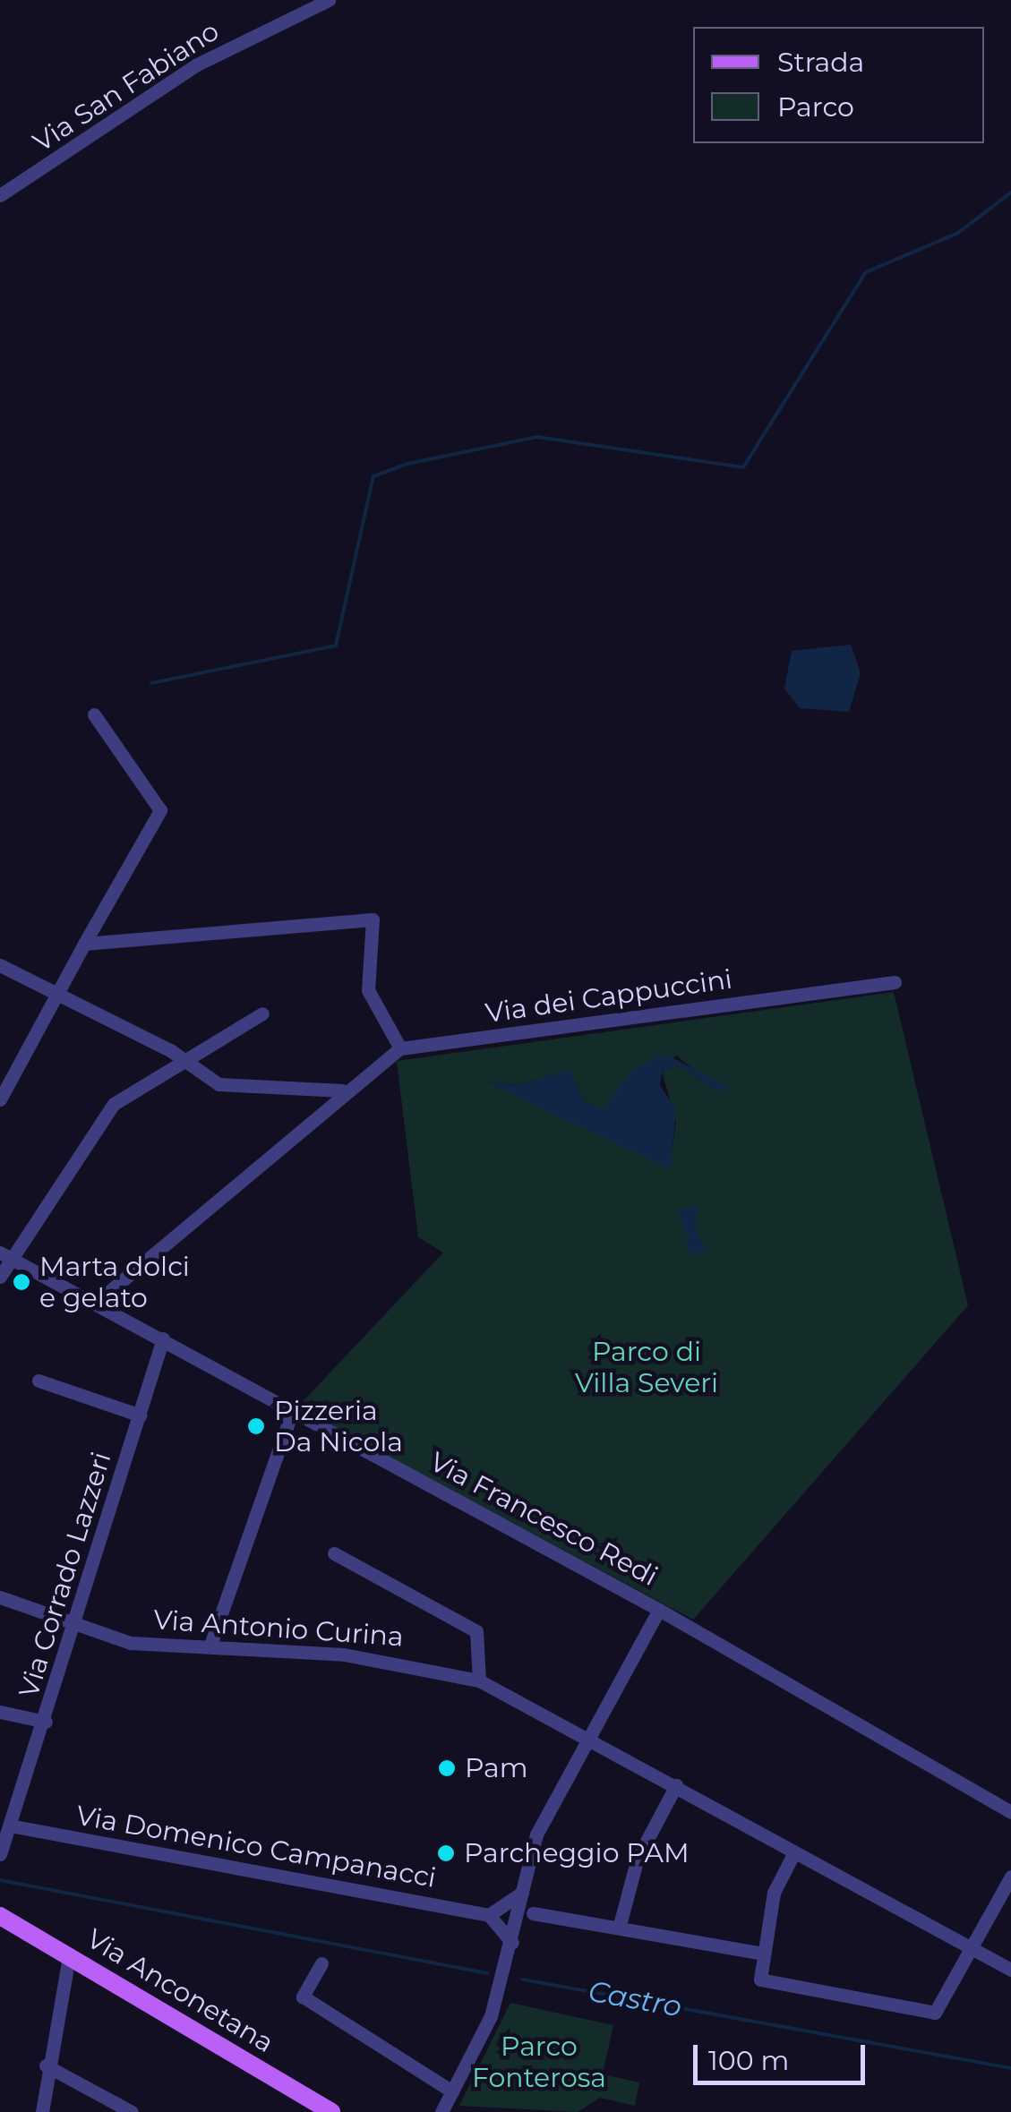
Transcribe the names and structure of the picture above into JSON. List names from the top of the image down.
{
  "streets": {
    "main road": ["Via Anconetana"],
    "street": [
      "Via San Fabiano",
      "Via dei Cappuccini",
      "Via Francesco Redi",
      "Via Corrado Lazzeri",
      "Via Antonio Curina",
      "Via Domenico Campanacci"
    ]
  },
  "crossings": [
    ["Via dei Cappuccini", "Via Francesco Redi"],
    ["Via Francesco Redi", "Via Corrado Lazzeri"],
    ["Via Corrado Lazzeri", "Via Antonio Curina"],
    ["Via Corrado Lazzeri", "Via Domenico Campanacci"]
  ],
  "water": ["Castro"],
  "parks": ["Parco di Villa Severi", "Parco Fonterosa"],
  "places": [
    "Marta dolci e gelato",
    "Pizzeria Da Nicola",
    "Pam",
    "Parcheggio PAM"
  ],
  "legend": ["Strada", "Parco"],
  "scale_bar": "100 m"
}
